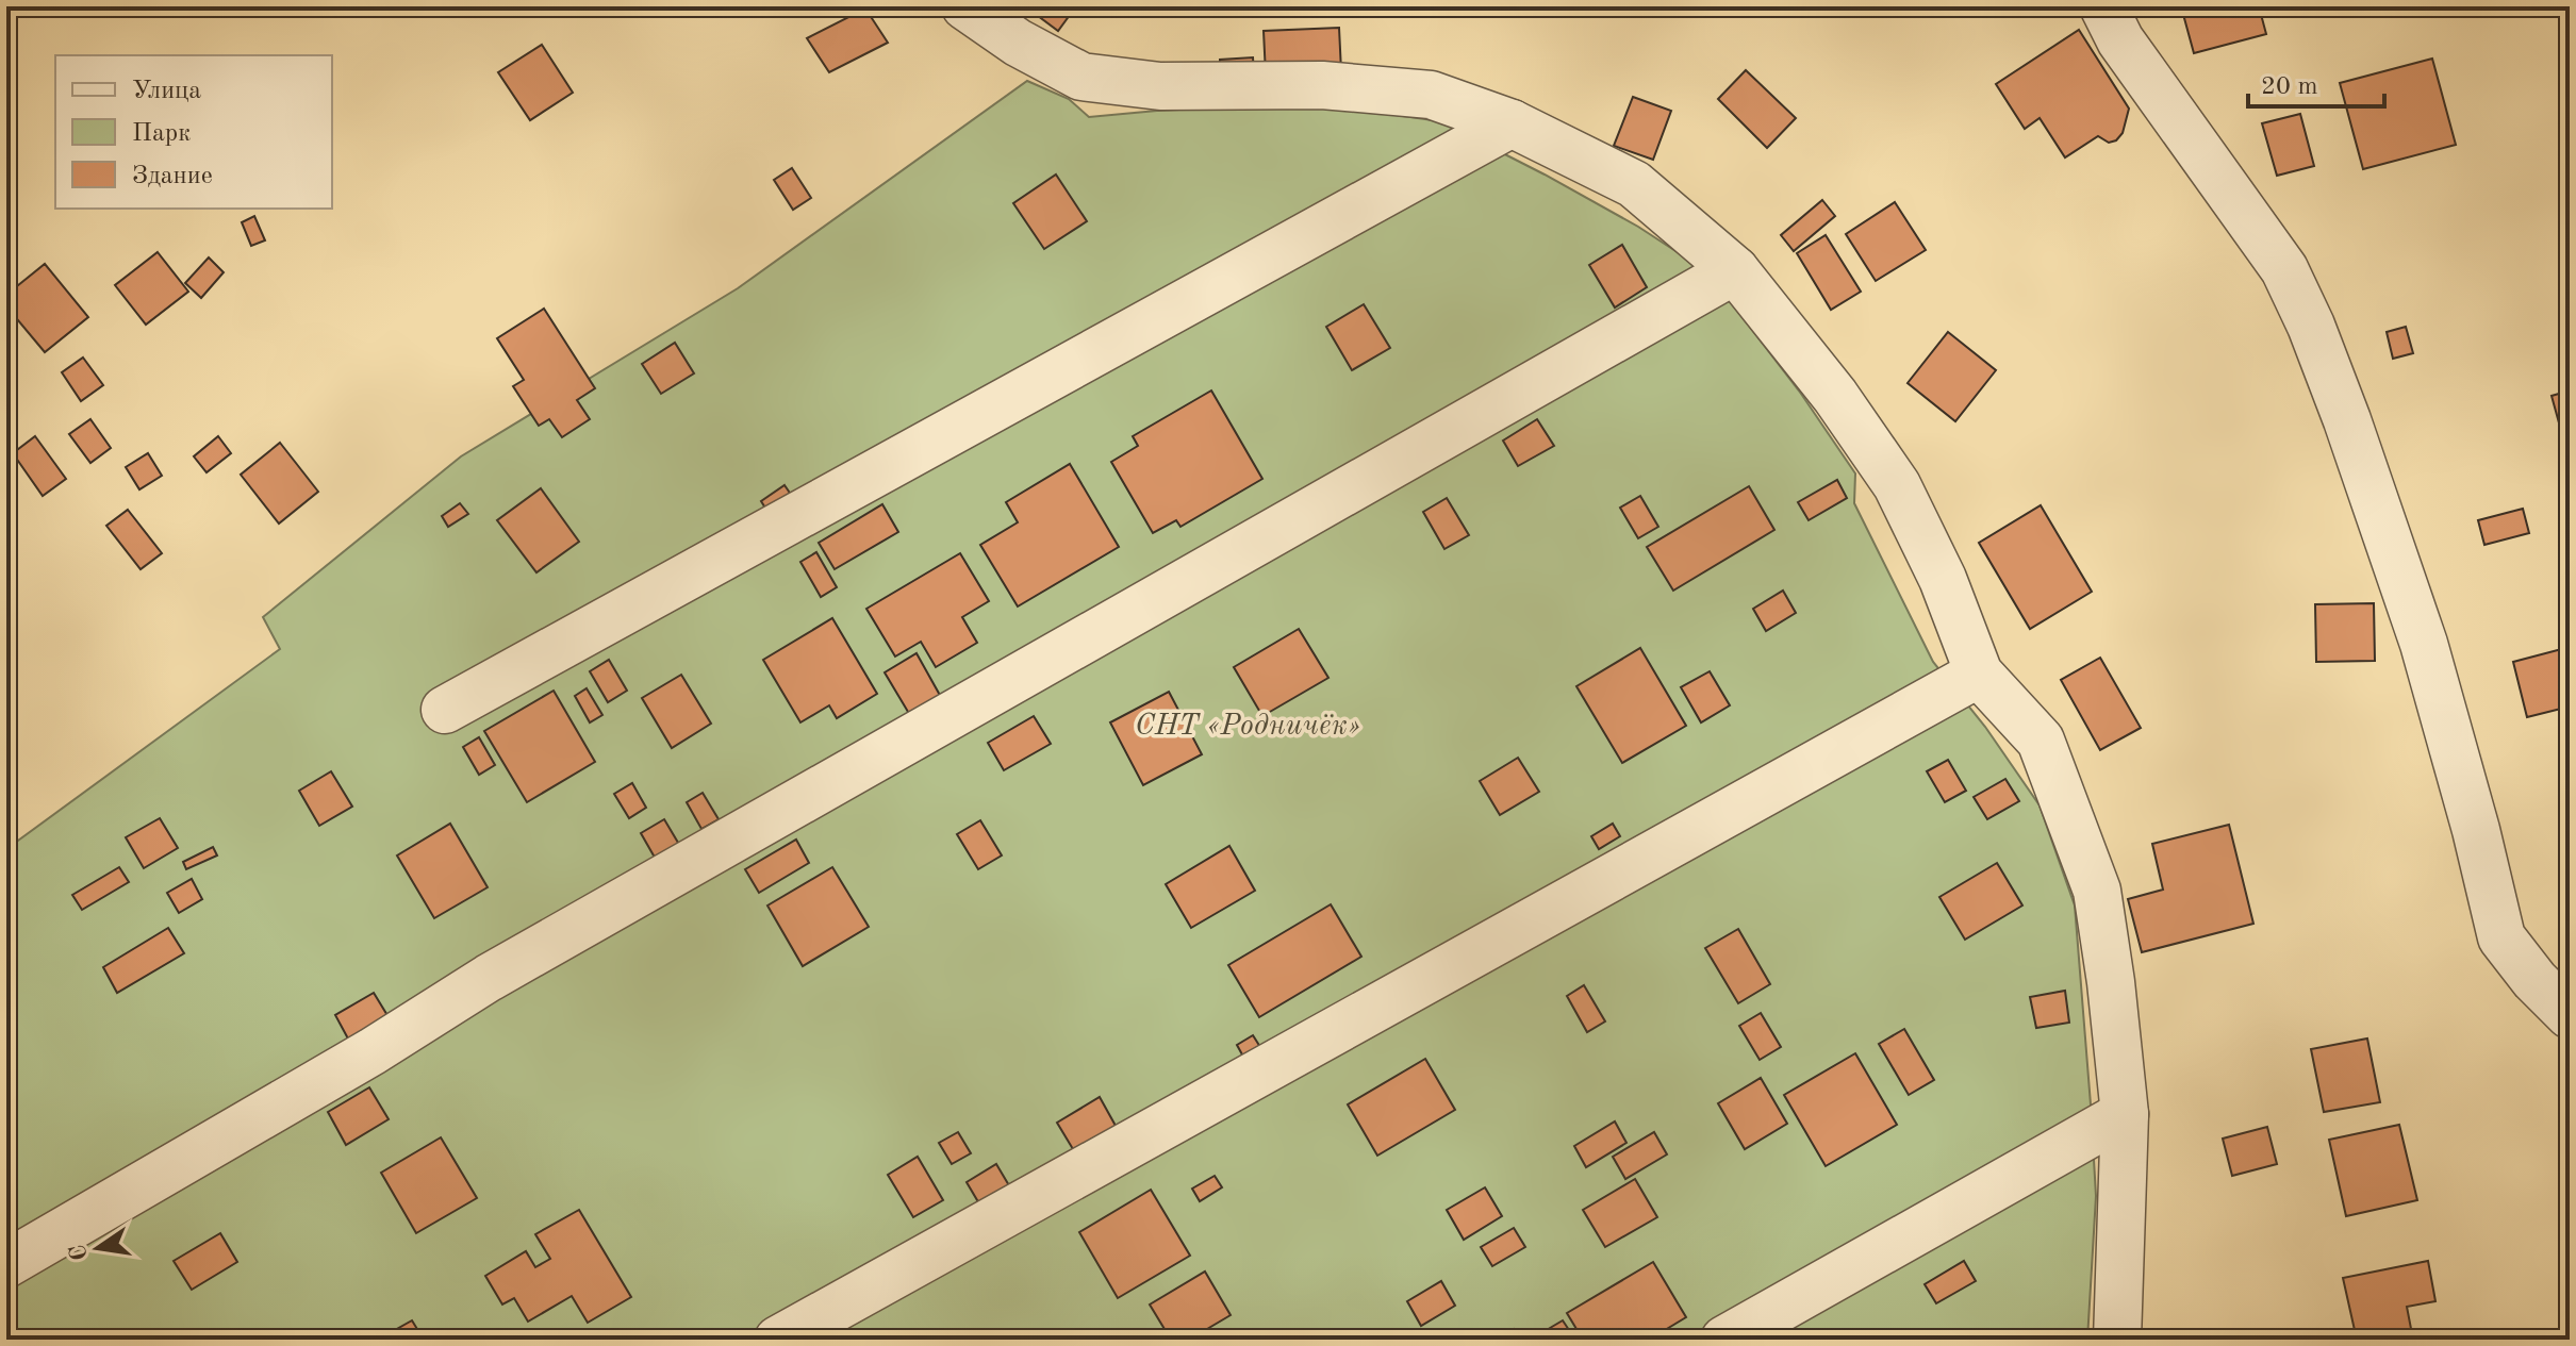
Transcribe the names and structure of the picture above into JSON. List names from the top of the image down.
{
  "parks": ["СНТ «Родничёк»"],
  "legend": ["Улица", "Парк", "Здание"],
  "scale_bar": "20 m",
  "north": "left"
}
